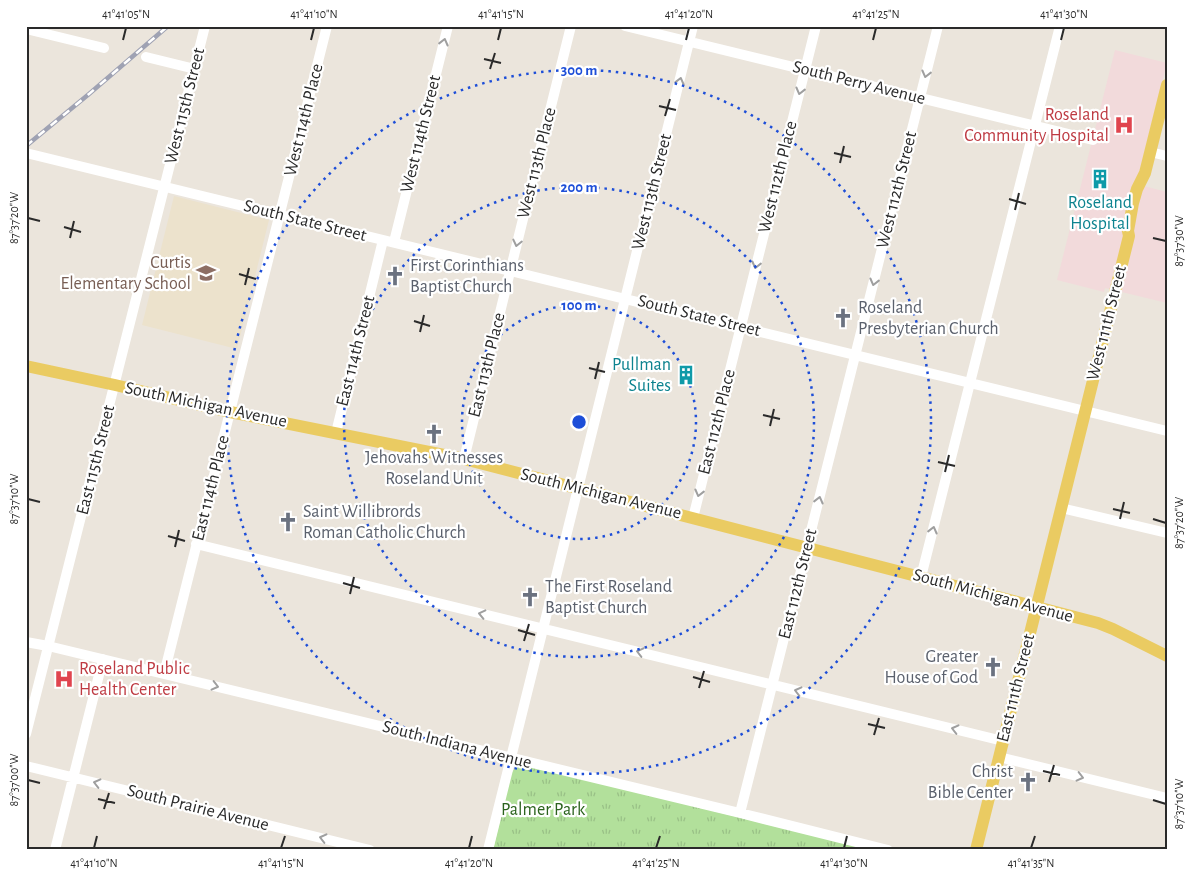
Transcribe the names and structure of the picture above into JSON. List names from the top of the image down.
{
  "streets": {
    "main road": ["West 111th Street", "South Michigan Avenue", "East 111th Street"],
    "street": [
      "South Perry Avenue",
      "West 115th Street",
      "West 114th Place",
      "West 114th Street",
      "West 113th Place",
      "West 112th Place",
      "West 112th Street",
      "West 113th Street",
      "South State Street",
      "East 114th Street",
      "East 113th Place",
      "East 112th Place",
      "East 115th Street",
      "East 114th Place",
      "East 112th Street",
      "South Indiana Avenue",
      "South Prairie Avenue"
    ]
  },
  "crossings": [
    ["South Perry Avenue", "West 112th Place"],
    ["South Perry Avenue", "West 112th Street"],
    ["South Perry Avenue", "West 113th Street"],
    ["West 115th Street", "South State Street"],
    ["West 115th Street", "East 115th Street"],
    ["West 114th Place", "South State Street"],
    ["West 114th Place", "East 114th Place"],
    ["West 114th Street", "South State Street"],
    ["West 113th Place", "South State Street"],
    ["West 113th Place", "East 113th Place"],
    ["West 112th Place", "South State Street"],
    ["West 112th Place", "East 112th Place"],
    ["West 112th Street", "South State Street"],
    ["West 112th Street", "East 112th Street"],
    ["West 113th Street", "South State Street"],
    ["West 113th Street", "South Michigan Avenue"],
    ["West 113th Street", "South Indiana Avenue"],
    ["South State Street", "West 111th Street"],
    ["South State Street", "East 114th Street"],
    ["South State Street", "East 113th Place"],
    ["South State Street", "East 112th Place"],
    ["South State Street", "East 115th Street"],
    ["South State Street", "East 114th Place"],
    ["South State Street", "East 112th Street"],
    ["South State Street", "East 111th Street"],
    ["West 111th Street", "East 111th Street"],
    ["East 114th Street", "South Michigan Avenue"],
    ["East 113th Place", "South Michigan Avenue"],
    ["South Michigan Avenue", "East 112th Place"],
    ["South Michigan Avenue", "East 115th Street"],
    ["South Michigan Avenue", "East 114th Place"],
    ["South Michigan Avenue", "East 112th Street"],
    ["South Michigan Avenue", "East 111th Street"],
    ["East 115th Street", "South Indiana Avenue"],
    ["East 114th Place", "South Indiana Avenue"],
    ["East 112th Street", "South Indiana Avenue"]
  ],
  "one_way": [
    "West 114th Street",
    "West 113th Place",
    "West 112th Place",
    "West 112th Street",
    "East 112th Place",
    "East 112th Street",
    "South Indiana Avenue",
    "South Prairie Avenue"
  ],
  "parks": ["Palmer Park"],
  "places": {
    "hospital": ["Roseland Community Hospital", "Roseland Public Health Center"],
    "building": ["Roseland Hospital", "Pullman Suites"],
    "school or university": ["Curtis Elementary School"],
    "church": [
      "First Corinthians Baptist Church",
      "Roseland Presbyterian Church",
      "Jehovahs Witnesses Roseland Unit",
      "Saint Willibrords Roman Catholic Church",
      "The First Roseland Baptist Church",
      "Greater House of God",
      "Christ Bible Center"
    ]
  },
  "coordinates": [
    "41°41'05\"N",
    "41°41'10\"N",
    "41°41'15\"N",
    "41°41'20\"N",
    "41°41'25\"N",
    "41°41'30\"N",
    "87°37'20\"W",
    "87°37'30\"W",
    "87°37'10\"W",
    "87°37'00\"W",
    "41°41'35\"N"
  ],
  "rings": ["300 m", "200 m", "100 m"]
}
